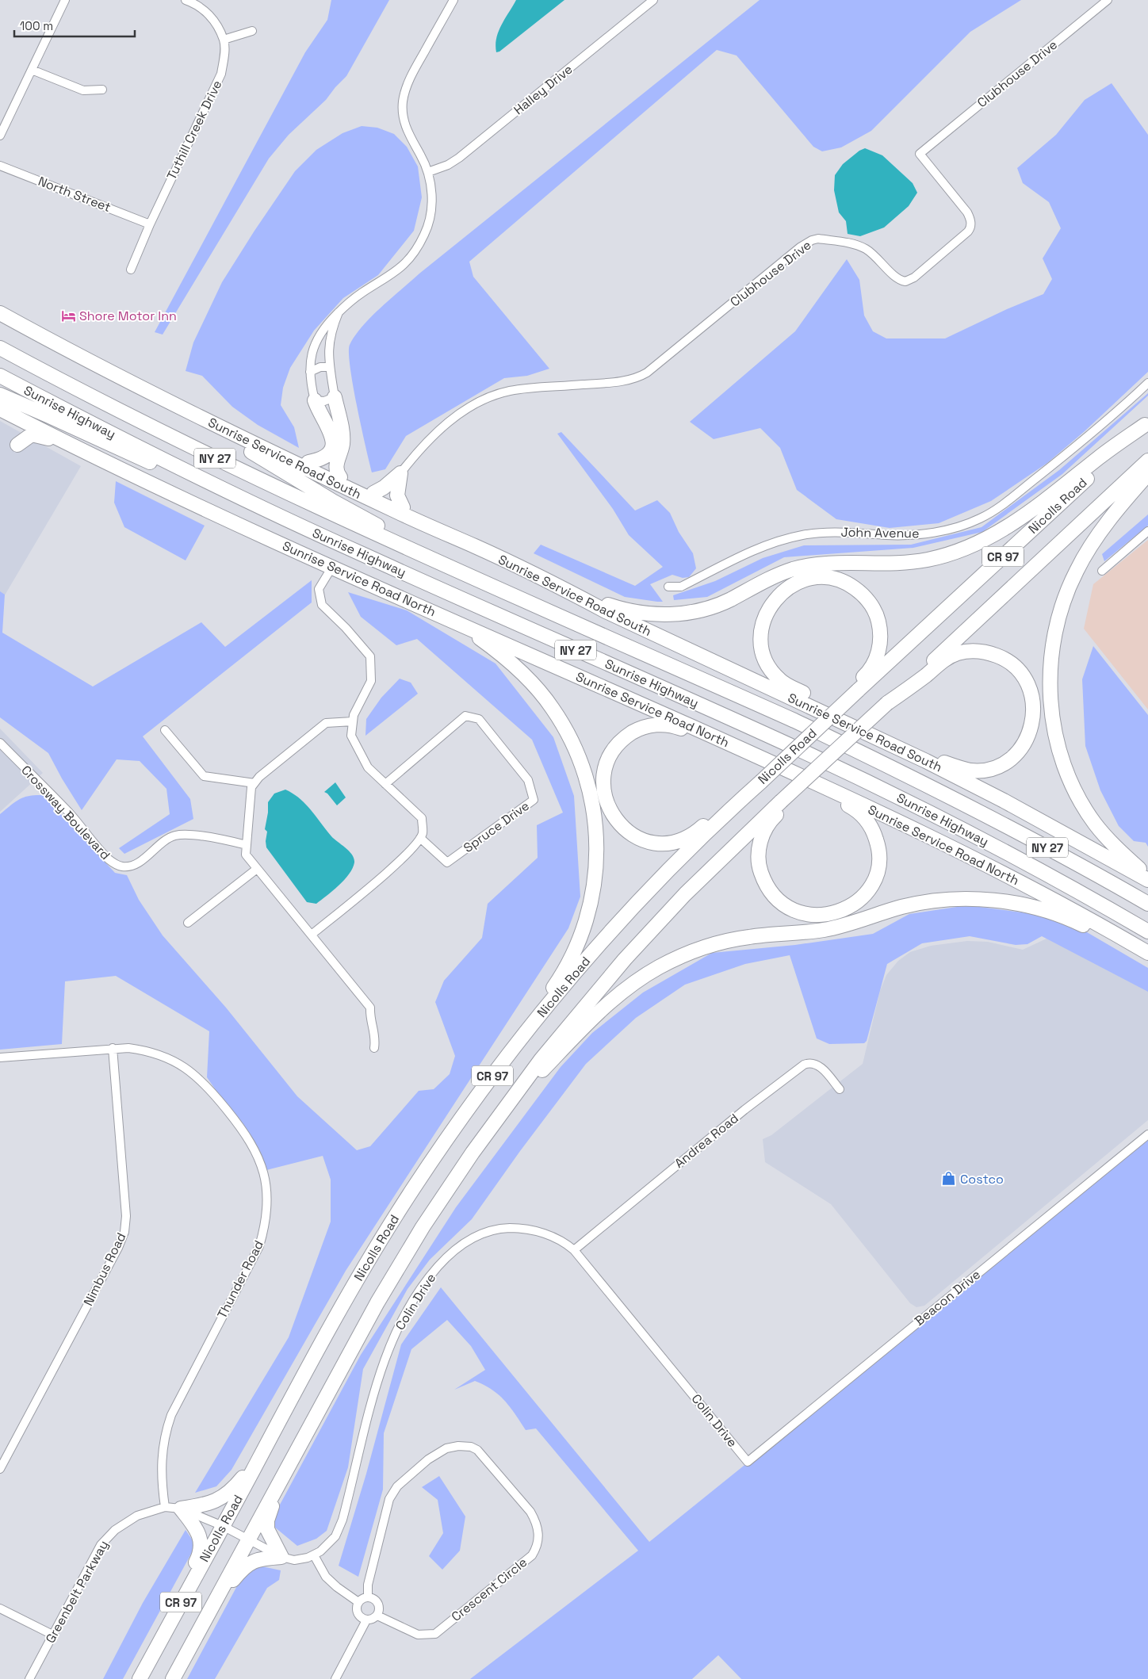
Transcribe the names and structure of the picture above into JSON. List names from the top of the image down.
{
  "streets": {
    "highway": [
      "Sunrise Highway",
      "NY 27",
      "Sunrise Service Road South",
      "Nicolls Road",
      "CR 97",
      "Sunrise Service Road North"
    ],
    "street": [
      "Clubhouse Drive",
      "Halley Drive",
      "Tuthill Creek Drive",
      "North Street",
      "John Avenue",
      "Crossway Boulevard",
      "Spruce Drive",
      "Andrea Road",
      "Nimbus Road",
      "Thunder Road",
      "Beacon Drive",
      "Colin Drive",
      "Crescent Circle",
      "Greenbelt Parkway"
    ]
  },
  "crossings": [
    ["Tuthill Creek Drive", "North Street"],
    ["Nicolls Road", "Greenbelt Parkway"],
    ["CR 97", "Colin Drive"],
    ["CR 97", "Greenbelt Parkway"],
    ["Andrea Road", "Colin Drive"],
    ["Nimbus Road", "Thunder Road"],
    ["Thunder Road", "Greenbelt Parkway"],
    ["Beacon Drive", "Colin Drive"],
    ["Colin Drive", "Greenbelt Parkway"]
  ],
  "places": {
    "hotel": ["Shore Motor Inn"],
    "shop": ["Costco"]
  },
  "scale_bar": "100 m"
}
